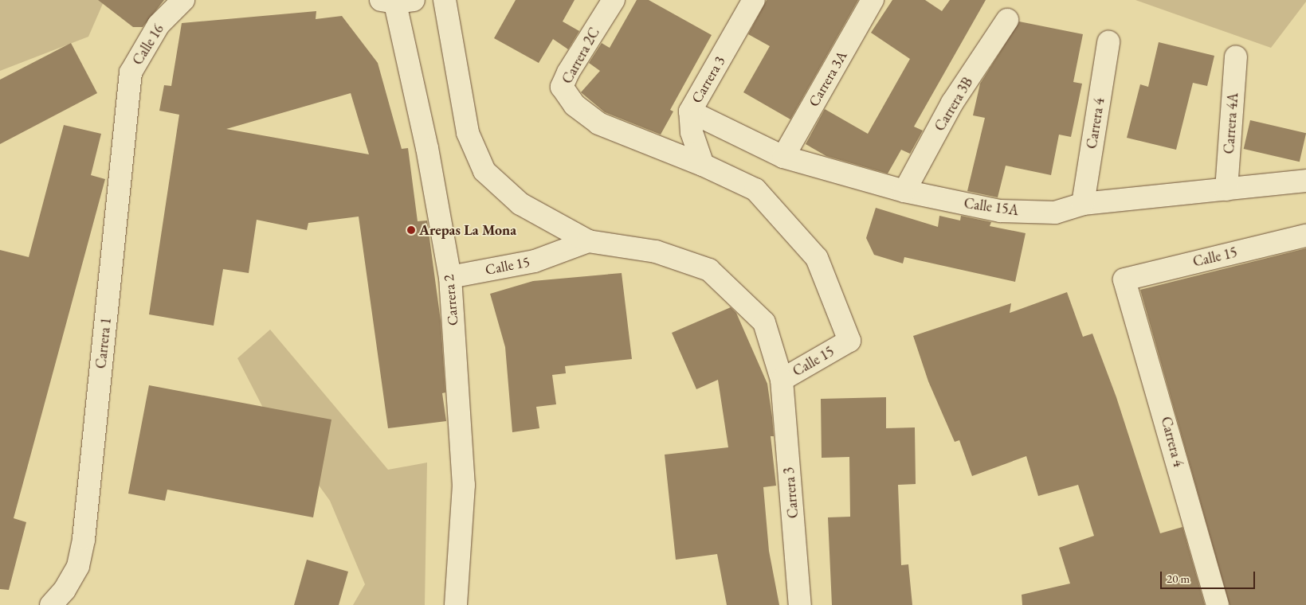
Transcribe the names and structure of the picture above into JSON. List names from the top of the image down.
{
  "streets": {
    "street": [
      "Calle 16",
      "Carrera 2C",
      "Carrera 3A",
      "Carrera 3",
      "Carrera 3B",
      "Carrera 4",
      "Carrera 4A",
      "Calle 15A",
      "Calle 15",
      "Carrera 2",
      "Carrera 1"
    ]
  },
  "crossings": [
    ["Calle 16", "Carrera 1"],
    ["Carrera 2C", "Calle 15"],
    ["Carrera 3A", "Calle 15A"],
    ["Carrera 3", "Calle 15A"],
    ["Carrera 3", "Calle 15"],
    ["Carrera 3B", "Calle 15A"],
    ["Carrera 4", "Calle 15A"],
    ["Carrera 4", "Calle 15"],
    ["Carrera 4A", "Calle 15A"],
    ["Calle 15", "Carrera 2"]
  ],
  "places": ["Arepas La Mona"],
  "scale_bar": "20 m"
}
